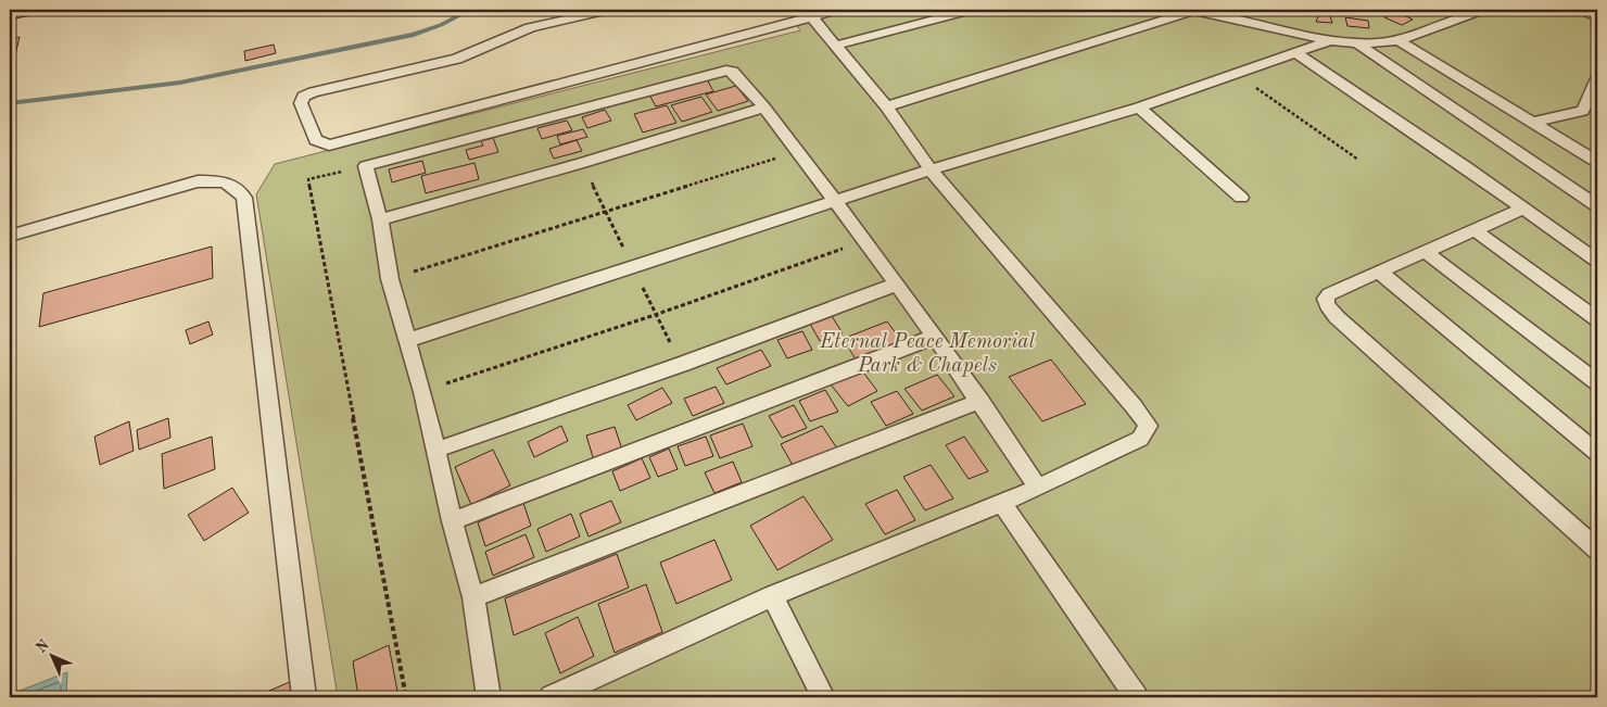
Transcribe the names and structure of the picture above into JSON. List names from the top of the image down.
{
  "parks": ["Eternal Peace Memorial Park & Chapels"],
  "north": "top left"
}
